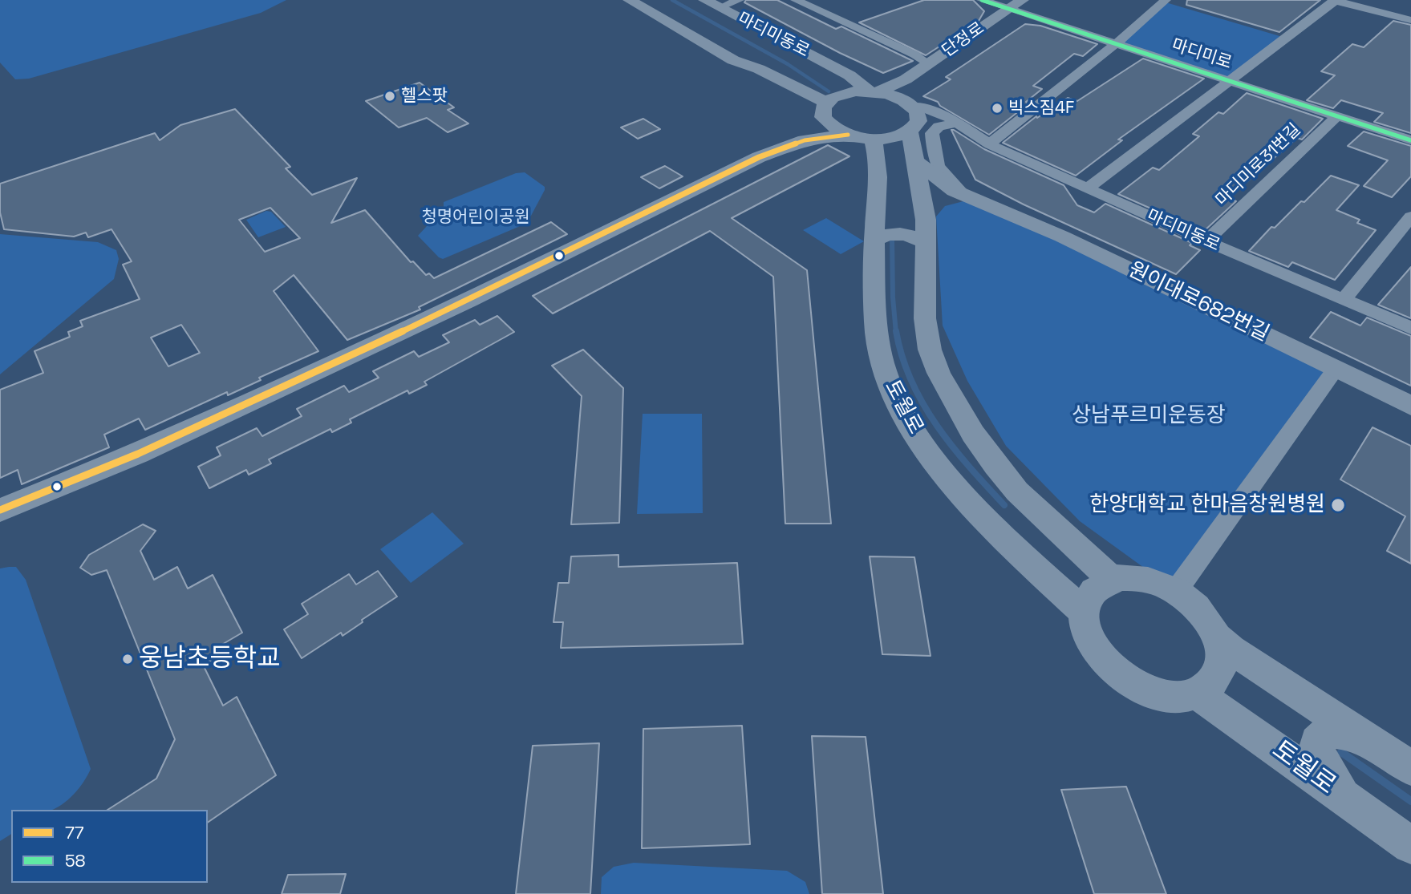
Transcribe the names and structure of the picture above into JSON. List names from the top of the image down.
{
  "streets": {
    "street": [
      "마디미동로",
      "단정로",
      "마디미로",
      "마디미로31번길",
      "원이대로682번길",
      "토월로"
    ]
  },
  "crossings": [
    ["마디미동로", "단정로"],
    ["마디미동로", "마디미로31번길"],
    ["단정로", "마디미로"],
    ["마디미로", "마디미로31번길"]
  ],
  "parks": ["청명어린이공원", "상남푸르미운동장"],
  "places": [
    "헬스팟",
    "빅스짐4F",
    "한양대학교 한마음창원병원",
    "웅남초등학교"
  ],
  "lines": ["transit line 58", "transit line 77"],
  "legend": ["77", "58"]
}
